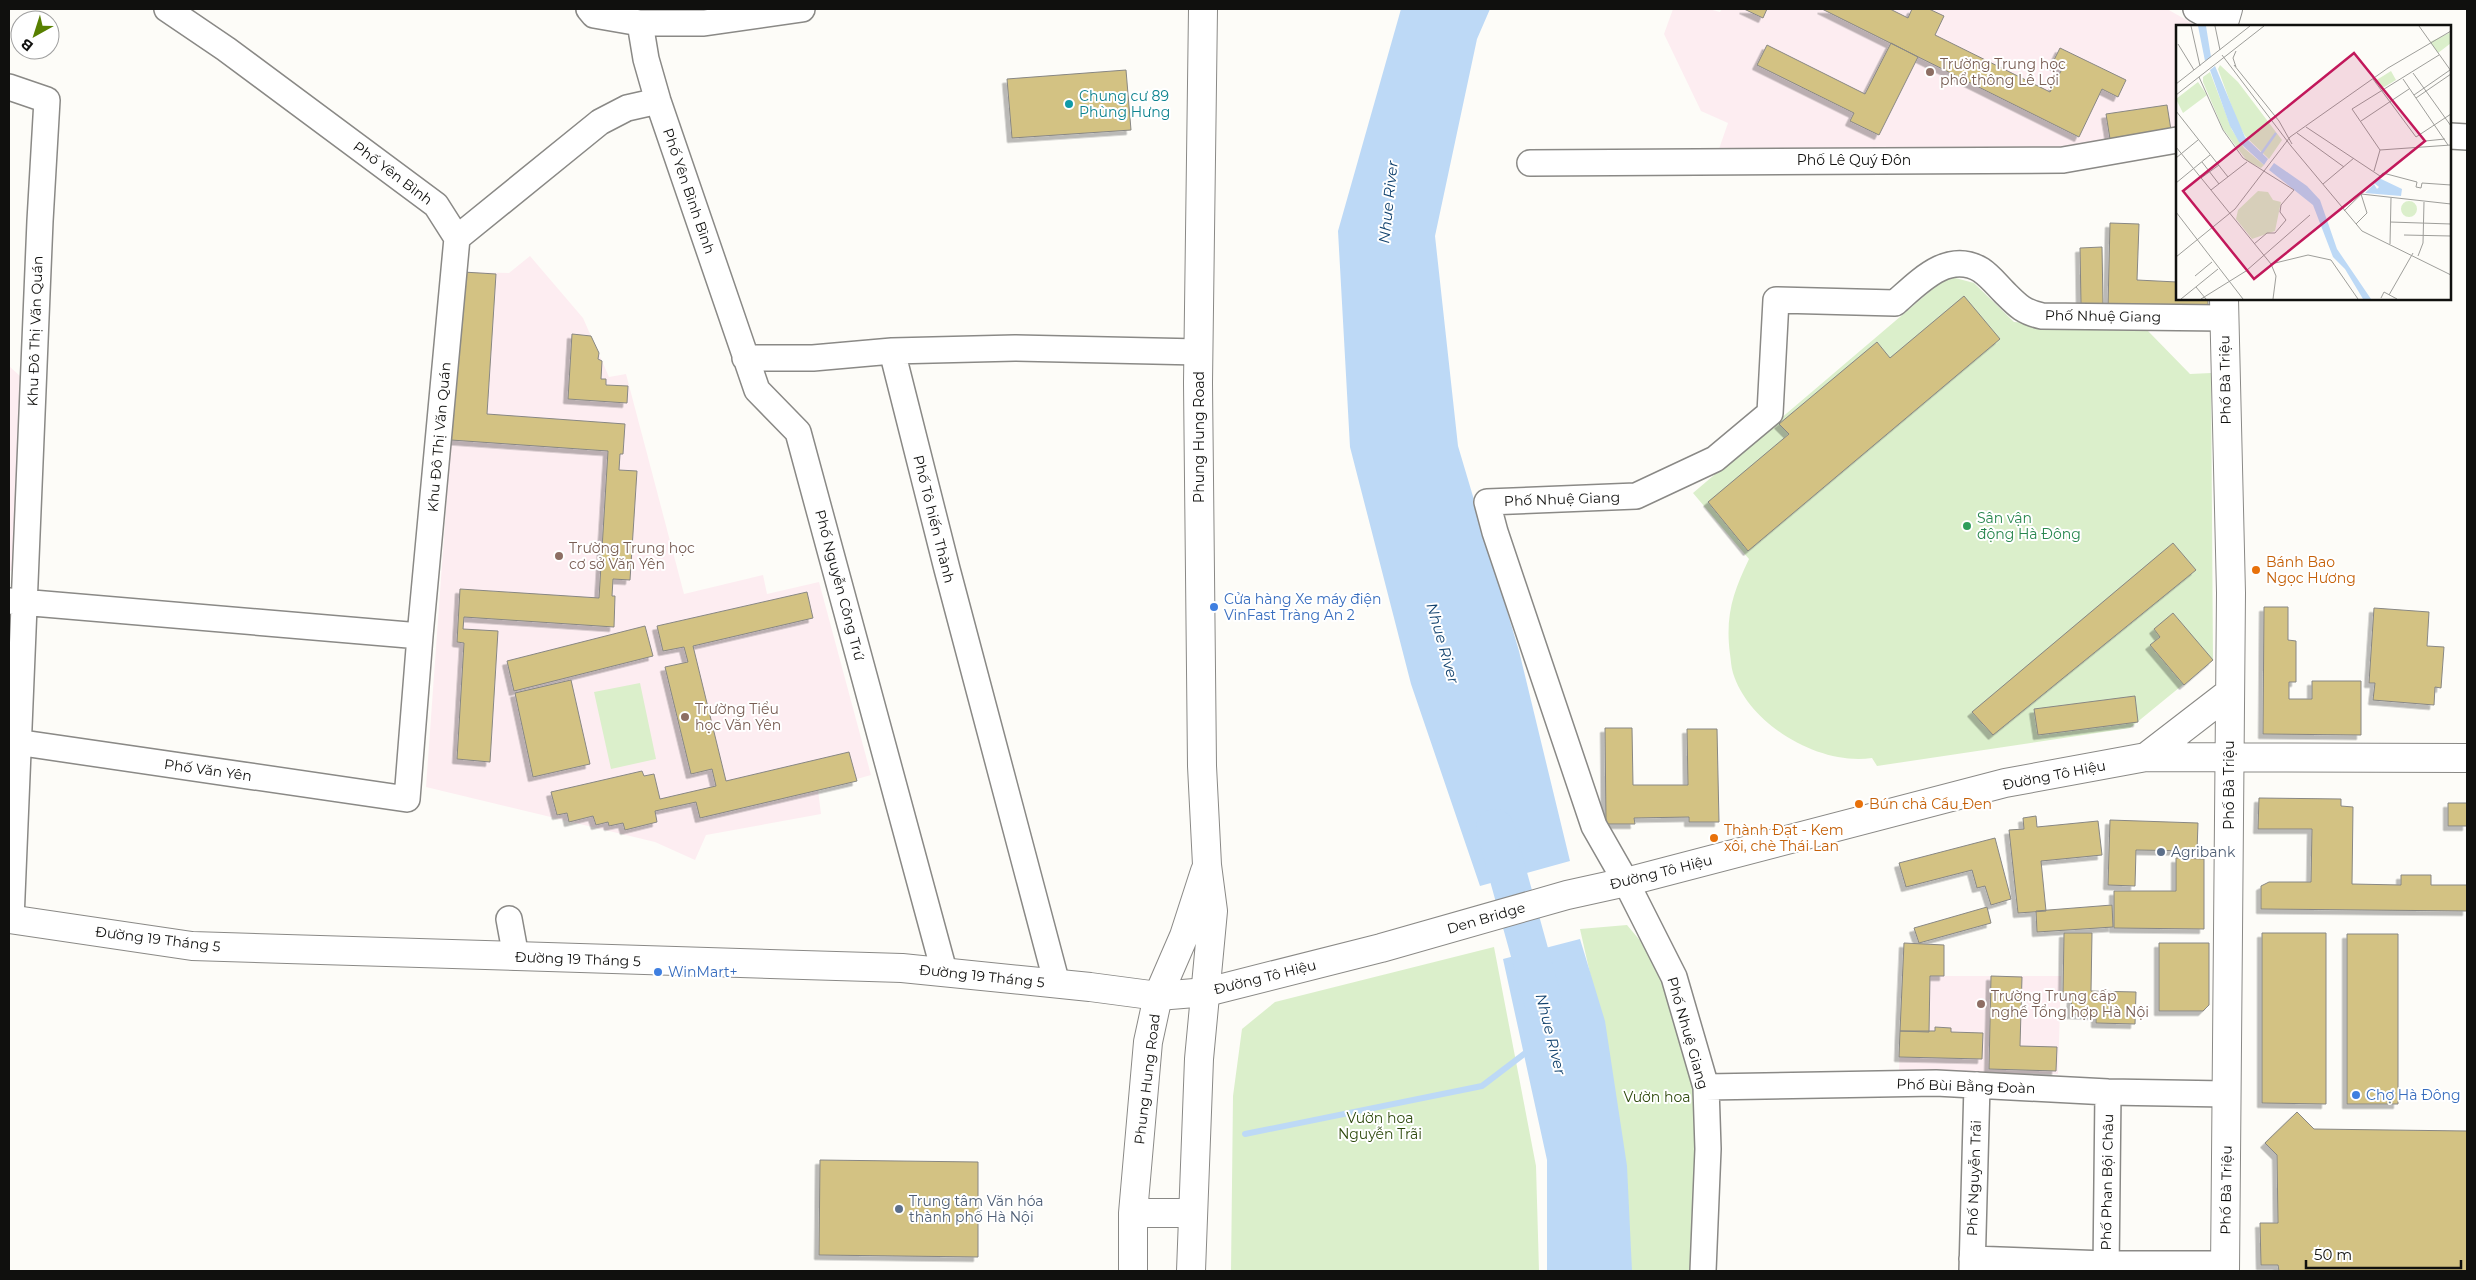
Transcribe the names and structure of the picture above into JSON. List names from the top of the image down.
{
  "streets": {
    "street": [
      "Phố Lê Quý Đôn",
      "Phố Yên Bình",
      "Phố Yên Bình Bình",
      "Phố Nhuệ Giang",
      "Khu Đô Thị Văn Quán",
      "Phố Bà Triệu",
      "Phung Hung Road",
      "Phố Tô hiến Thành",
      "Phố Nguyễn Công Trứ",
      "Phố Văn Yên",
      "Đường Tô Hiệu",
      "Den Bridge",
      "Đường 19 Tháng 5",
      "Phố Bùi Bằng Đoàn",
      "Phố Nguyễn Trãi",
      "Phố Phan Bội Châu"
    ]
  },
  "crossings": [
    ["Phố Yên Bình", "Khu Đô Thị Văn Quán"],
    ["Phố Yên Bình Bình", "Phố Nguyễn Công Trứ"],
    ["Phố Nhuệ Giang", "Phố Bà Triệu"],
    ["Phố Nhuệ Giang", "Đường Tô Hiệu"],
    ["Phố Nhuệ Giang", "Phố Bùi Bằng Đoàn"],
    ["Khu Đô Thị Văn Quán", "Phố Văn Yên"],
    ["Khu Đô Thị Văn Quán", "Đường 19 Tháng 5"],
    ["Phố Bà Triệu", "Đường Tô Hiệu"],
    ["Phố Bà Triệu", "Phố Bùi Bằng Đoàn"],
    ["Phung Hung Road", "Đường Tô Hiệu"],
    ["Phung Hung Road", "Đường 19 Tháng 5"],
    ["Phố Tô hiến Thành", "Đường 19 Tháng 5"],
    ["Phố Nguyễn Công Trứ", "Đường 19 Tháng 5"],
    ["Đường Tô Hiệu", "Den Bridge"],
    ["Đường Tô Hiệu", "Đường 19 Tháng 5"],
    ["Phố Bùi Bằng Đoàn", "Phố Nguyễn Trãi"],
    ["Phố Bùi Bằng Đoàn", "Phố Phan Bội Châu"]
  ],
  "water": ["Nhue River"],
  "parks": ["Vườn hoa", "Vườn hoa Nguyễn Trãi"],
  "places": [
    "Trường Trung học phổ thông Lê Lợi",
    "Chung cư 89 Phùng Hưng",
    "Sân vận động Hà Đông",
    "Trường Trung học cơ sở Văn Yên",
    "Bánh Bao Ngọc Hương",
    "Cửa hàng Xe máy điện VinFast Tràng An 2",
    "Trường Tiểu học Văn Yên",
    "Bún chả Cầu Đen",
    "Thành Đạt - Kem xôi, chè Thái Lan",
    "Agribank",
    "WinMart+",
    "Trường Trung cấp nghề Tổng hợp Hà Nội",
    "Chợ Hà Đông",
    "Trung tâm Văn hóa thành phố Hà Nội"
  ],
  "scale_bar": "50 m",
  "north": "bottom left"
}
